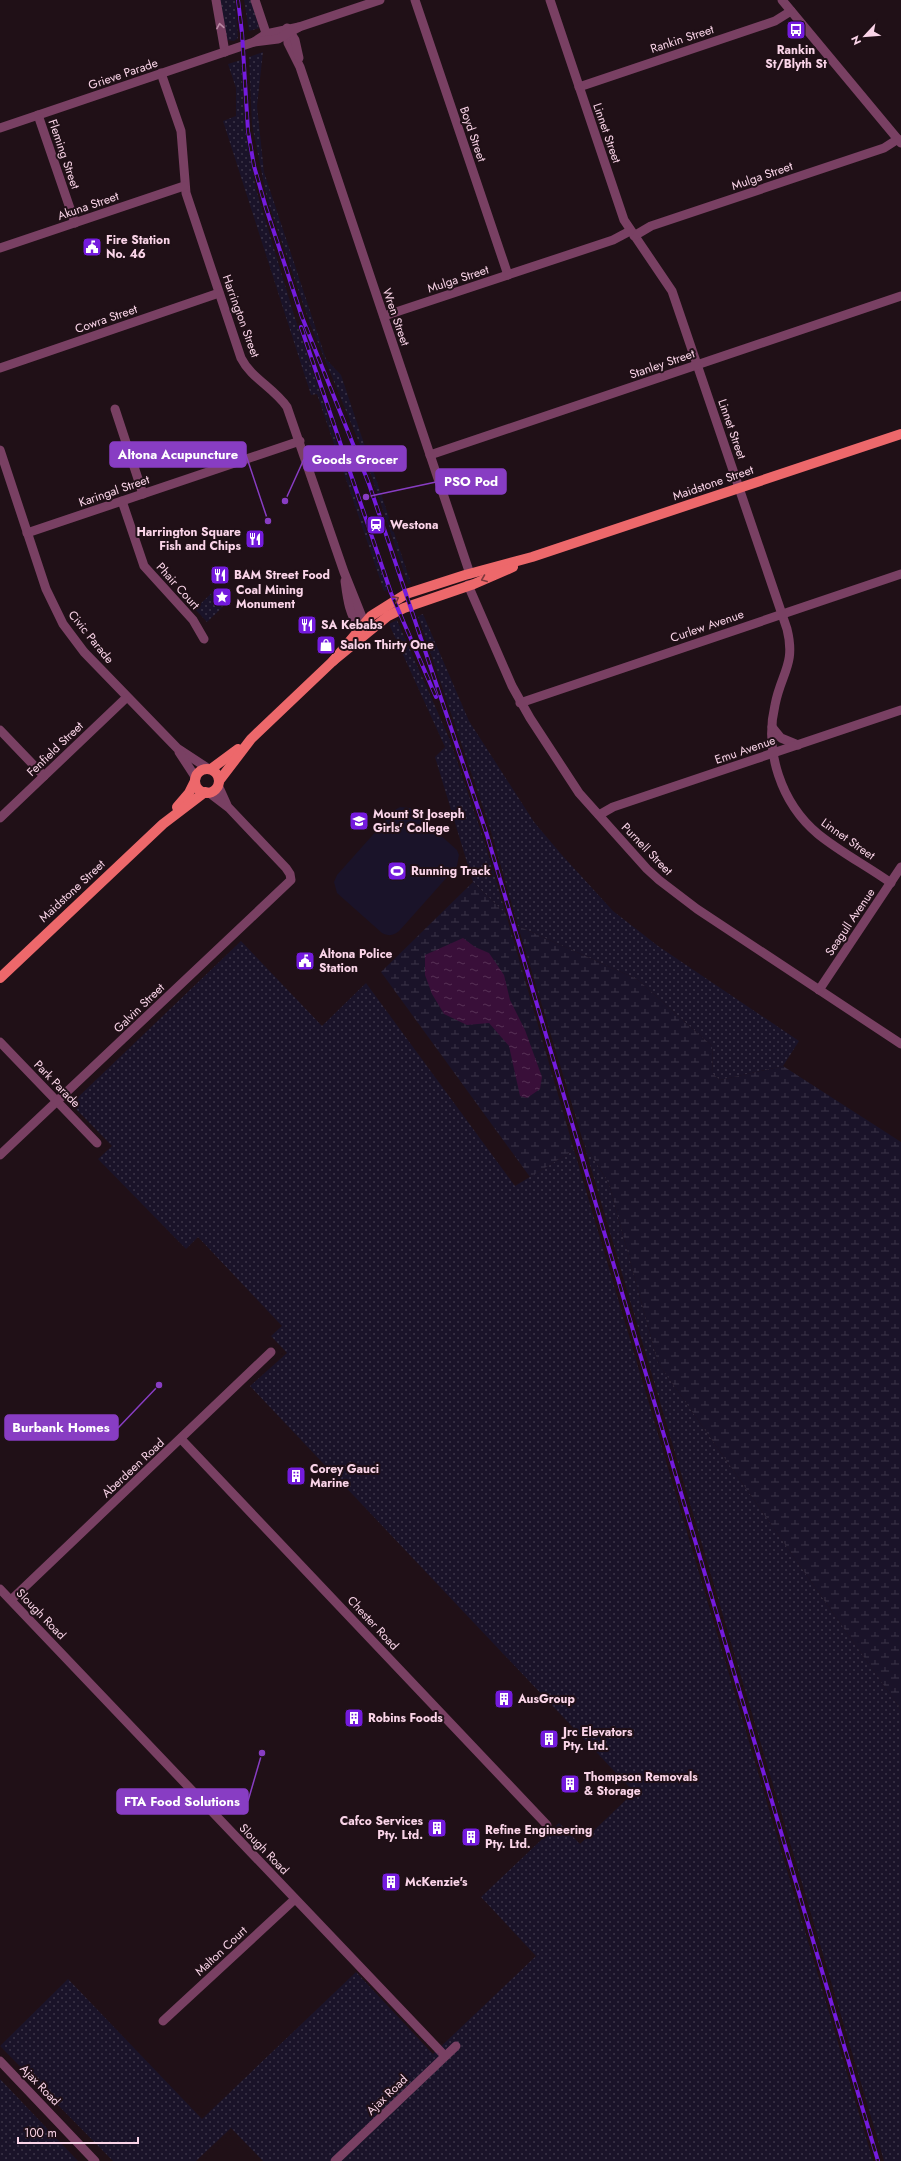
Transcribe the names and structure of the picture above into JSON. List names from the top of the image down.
{
  "streets": {
    "main road": ["Maidstone Street"],
    "street": [
      "Rankin Street",
      "Grieve Parade",
      "Linnet Street",
      "Boyd Street",
      "Fleming Street",
      "Mulga Street",
      "Akuna Street",
      "Harrington Street",
      "Wren Street",
      "Cowra Street",
      "Stanley Street",
      "Karingal Street",
      "Phair Court",
      "Curlew Avenue",
      "Civic Parade",
      "Fenfield Street",
      "Emu Avenue",
      "Purnell Street",
      "Seagull Avenue",
      "Galvin Street",
      "Park Parade",
      "Aberdeen Road",
      "Slough Road",
      "Chester Road",
      "Malton Court",
      "Ajax Road"
    ]
  },
  "crossings": [
    ["Rankin Street", "Linnet Street"],
    ["Grieve Parade", "Fleming Street"],
    ["Grieve Parade", "Harrington Street"],
    ["Grieve Parade", "Wren Street"],
    ["Linnet Street", "Mulga Street"],
    ["Linnet Street", "Stanley Street"],
    ["Linnet Street", "Maidstone Street"],
    ["Linnet Street", "Curlew Avenue"],
    ["Linnet Street", "Emu Avenue"],
    ["Linnet Street", "Seagull Avenue"],
    ["Boyd Street", "Mulga Street"],
    ["Fleming Street", "Akuna Street"],
    ["Mulga Street", "Wren Street"],
    ["Akuna Street", "Harrington Street"],
    ["Harrington Street", "Cowra Street"],
    ["Harrington Street", "Maidstone Street"],
    ["Harrington Street", "Karingal Street"],
    ["Wren Street", "Stanley Street"],
    ["Wren Street", "Maidstone Street"],
    ["Maidstone Street", "Civic Parade"],
    ["Maidstone Street", "Purnell Street"],
    ["Karingal Street", "Phair Court"],
    ["Karingal Street", "Civic Parade"],
    ["Curlew Avenue", "Purnell Street"],
    ["Civic Parade", "Fenfield Street"],
    ["Emu Avenue", "Purnell Street"],
    ["Purnell Street", "Seagull Avenue"],
    ["Galvin Street", "Park Parade"],
    ["Aberdeen Road", "Slough Road"],
    ["Aberdeen Road", "Chester Road"],
    ["Slough Road", "Malton Court"],
    ["Slough Road", "Ajax Road"]
  ],
  "places": {
    "bus stop": ["Rankin St/Blyth St"],
    "public building": ["Fire Station No. 46", "Altona Police Station"],
    "other": [
      "PSO Pod",
      "Goods Grocer",
      "Altona Acupuncture",
      "Burbank Homes",
      "FTA Food Solutions"
    ],
    "station": ["Westona"],
    "restaurant": ["Harrington Square Fish and Chips", "BAM Street Food", "SA Kebabs"],
    "place": ["Coal Mining Monument"],
    "shop": ["Salon Thirty One"],
    "school or university": ["Mount St Joseph Girls' College"],
    "sports": ["Running Track"],
    "building": [
      "Corey Gauci Marine",
      "AusGroup",
      "Robins Foods",
      "Jrc Elevators Pty. Ltd.",
      "Thompson Removals & Storage",
      "Cafco Services Pty. Ltd.",
      "Refine Engineering Pty. Ltd.",
      "McKenzie's"
    ]
  },
  "scale_bar": "100 m",
  "north": "bottom left"
}
